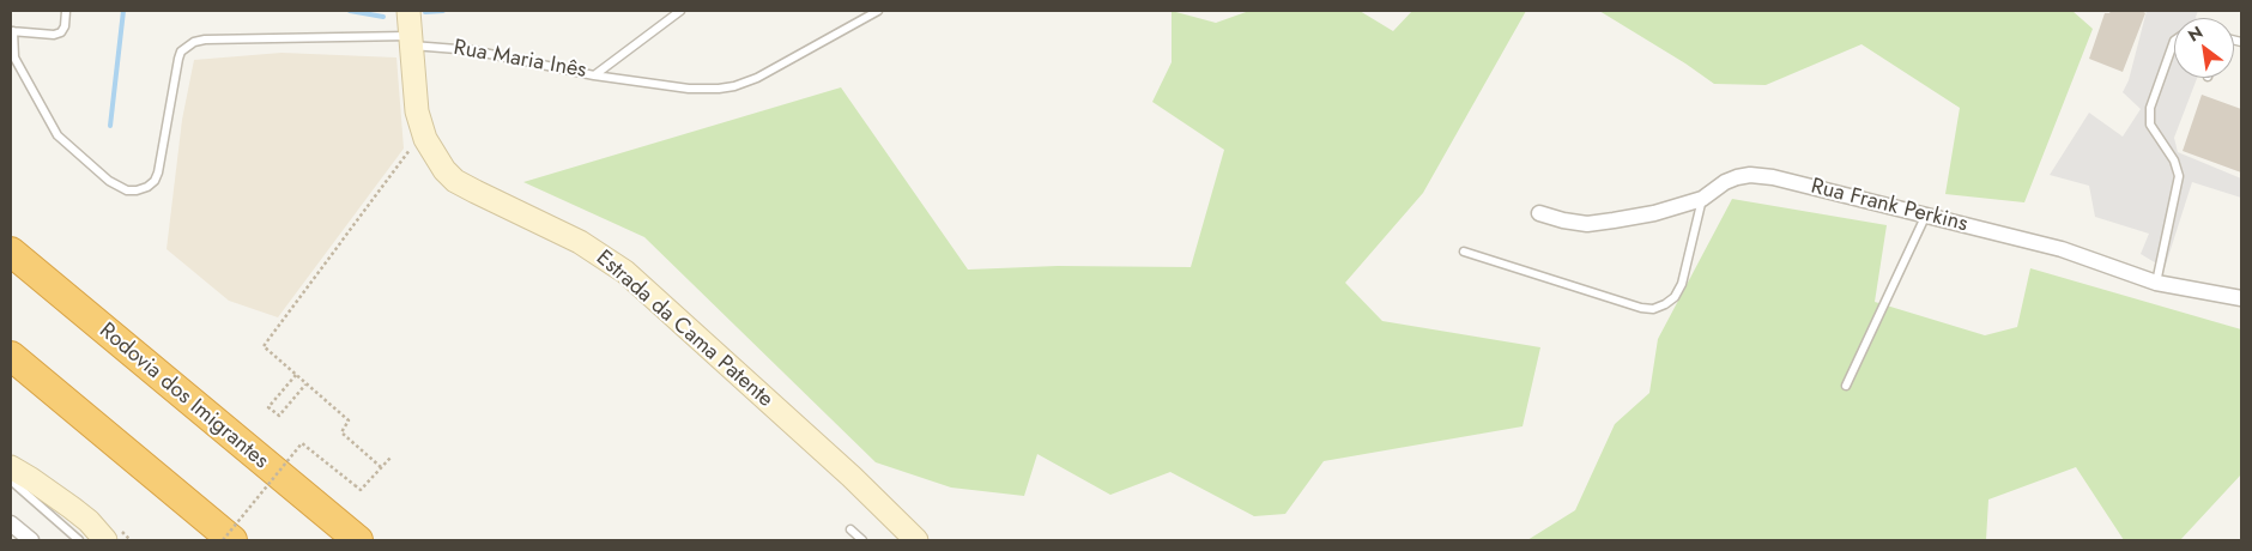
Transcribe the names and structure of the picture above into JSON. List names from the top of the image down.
{
  "streets": {
    "highway": ["Rodovia dos Imigrantes"],
    "street": ["Rua Frank Perkins", "Estrada da Cama Patente"],
    "lane": ["Rua Maria Inês"]
  },
  "crossings": [
    ["Rua Maria Inês", "Estrada da Cama Patente"]
  ],
  "north": "top left"
}
